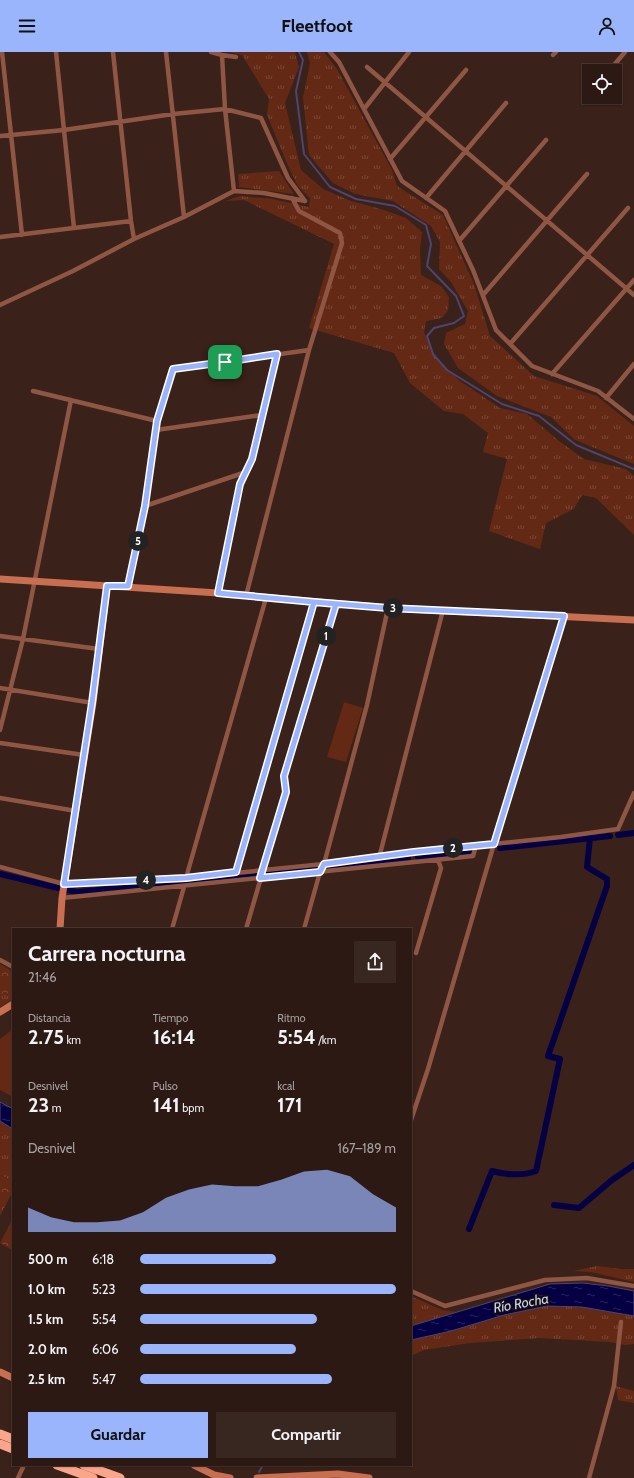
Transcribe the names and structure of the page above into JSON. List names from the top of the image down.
{
  "water": ["Río Rocha"],
  "page": {
    "header": "Fleetfoot",
    "pins": [
      "5",
      "3",
      "1",
      "2",
      "4"
    ],
    "heading": ["Carrera nocturna", "21:46"],
    "stats": [
      ["Distancia", "2.75 km"],
      ["Tiempo", "16:14"],
      ["Ritmo", "5:54 /km"],
      ["Desnivel", "23 m"],
      ["Pulso", "141 bpm"],
      ["kcal", "171"]
    ],
    "chart": ["Desnivel", "167–189 m"],
    "list": [
      {
        "name": "500 m",
        "note": "6:18"
      },
      {
        "name": "1.0 km",
        "note": "5:23"
      },
      {
        "name": "1.5 km",
        "note": "5:54"
      },
      {
        "name": "2.0 km",
        "note": "6:06"
      },
      {
        "name": "2.5 km",
        "note": "5:47"
      }
    ],
    "buttons": ["Guardar", "Compartir"]
  }
}
